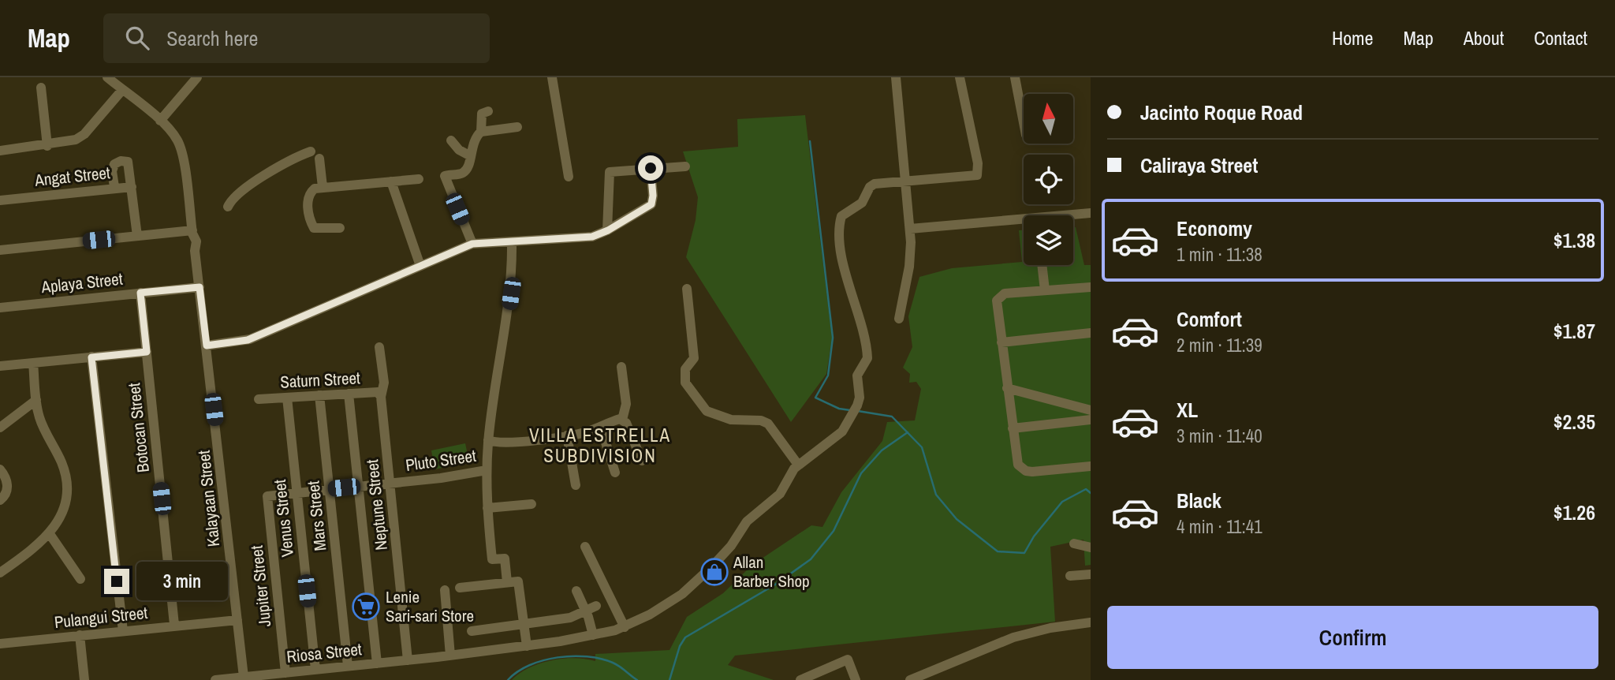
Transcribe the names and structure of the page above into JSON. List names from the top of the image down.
{
  "streets": {
    "street": [
      "Angat Street",
      "Aplaya Street",
      "Saturn Street",
      "Botocan Street",
      "Pluto Street",
      "Kalayaan Street",
      "Neptune Street",
      "Mars Street",
      "Venus Street",
      "Jupiter Street",
      "Pulangui Street",
      "Riosa Street"
    ]
  },
  "crossings": [
    ["Aplaya Street", "Botocan Street"],
    ["Aplaya Street", "Kalayaan Street"],
    ["Saturn Street", "Neptune Street"],
    ["Saturn Street", "Mars Street"],
    ["Saturn Street", "Venus Street"],
    ["Botocan Street", "Pulangui Street"],
    ["Pluto Street", "Neptune Street"],
    ["Pluto Street", "Mars Street"],
    ["Pluto Street", "Venus Street"],
    ["Pluto Street", "Jupiter Street"],
    ["Kalayaan Street", "Pulangui Street"],
    ["Kalayaan Street", "Riosa Street"],
    ["Neptune Street", "Riosa Street"],
    ["Mars Street", "Riosa Street"],
    ["Venus Street", "Riosa Street"],
    ["Jupiter Street", "Riosa Street"]
  ],
  "districts": ["VILLA ESTRELLA SUBDIVISION"],
  "places": {
    "shop": ["Allan Barber Shop"],
    "supermarket": ["Lenie Sari-sari Store"]
  },
  "north": "top",
  "page": {
    "header": "Map",
    "search": "Search here",
    "nav": [
      "Home",
      "Map",
      "About",
      "Contact"
    ],
    "banner": ["Jacinto Roque Road", "Caliraya Street"],
    "list": [
      {
        "name": "Economy",
        "note": "1 min · 11:38",
        "value": "$1.38"
      },
      {
        "name": "Comfort",
        "note": "2 min · 11:39",
        "value": "$1.87"
      },
      {
        "name": "XL",
        "note": "3 min · 11:40",
        "value": "$2.35"
      },
      {
        "name": "Black",
        "note": "4 min · 11:41",
        "value": "$1.26"
      }
    ],
    "bubble": "3 min",
    "buttons": "Confirm"
  }
}
